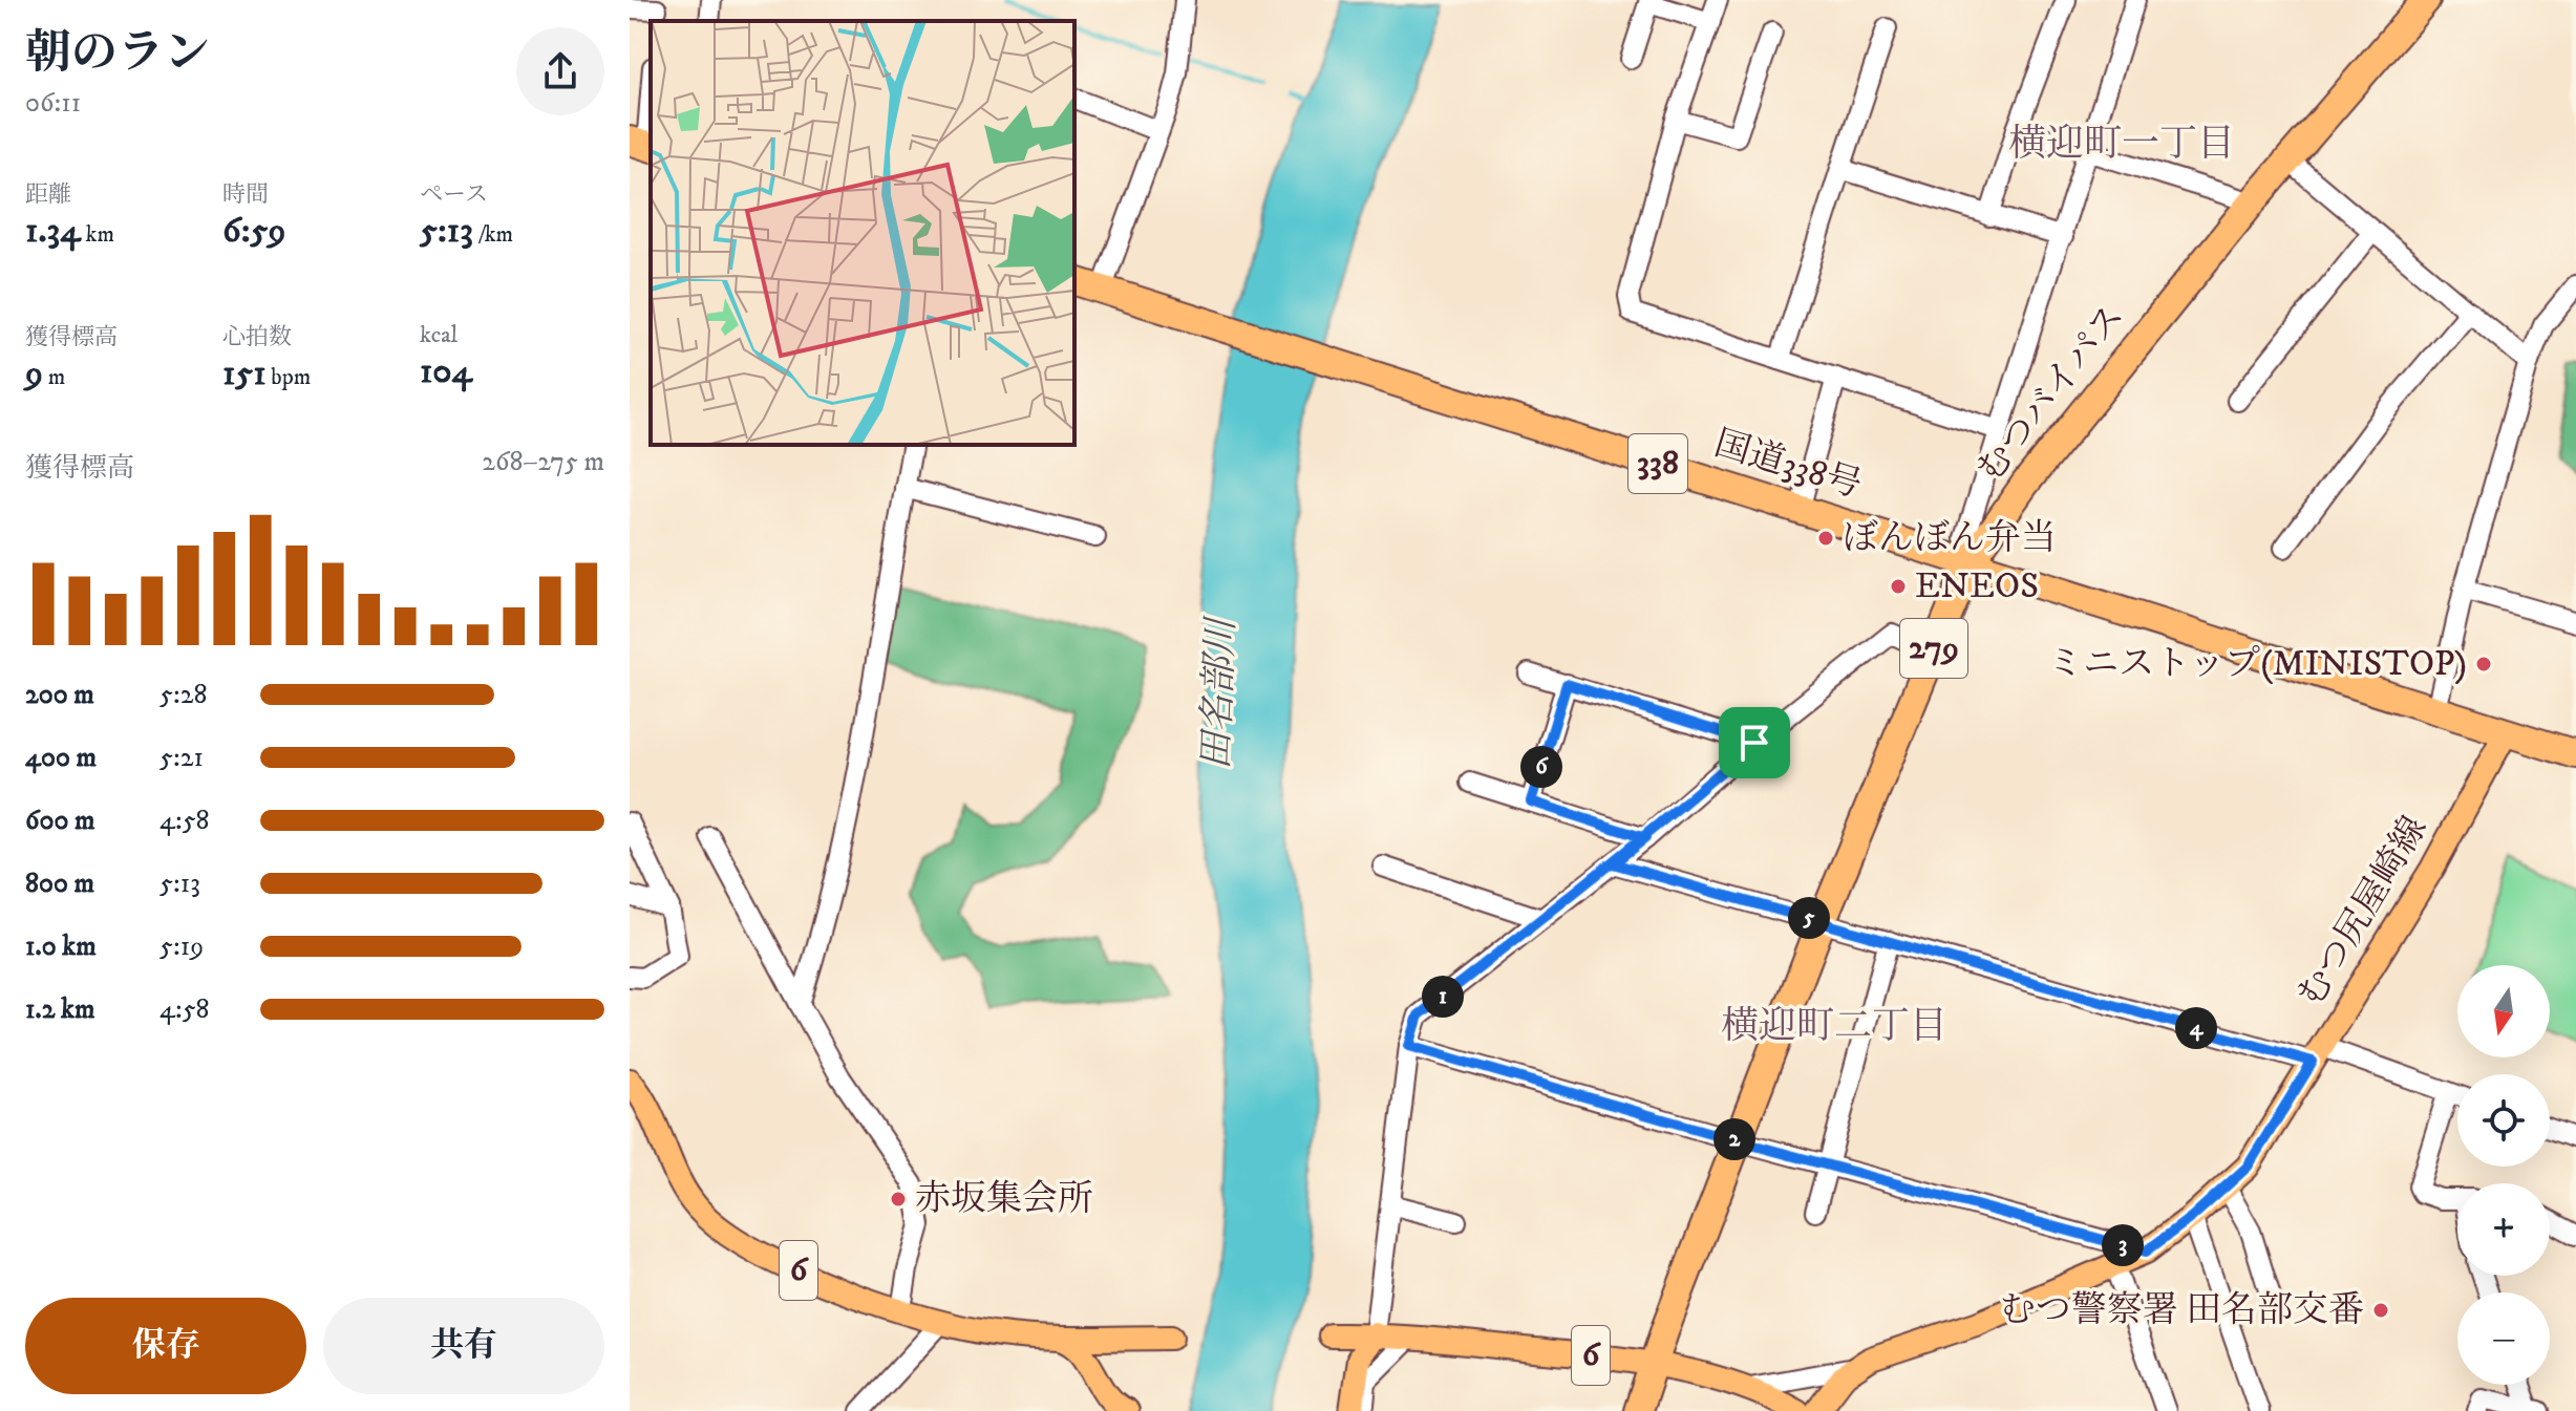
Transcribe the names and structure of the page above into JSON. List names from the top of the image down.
{
  "streets": {
    "highway": [
      "むつバイパス",
      "338",
      "国道338号",
      "279"
    ],
    "main road": ["むつ尻屋崎線", "6"]
  },
  "crossings": [
    ["むつバイパス", "国道338号"],
    ["むつバイパス", "6"],
    ["国道338号", "むつ尻屋崎線"]
  ],
  "districts": ["横迎町一丁目", "横迎町二丁目"],
  "water": ["田名部川"],
  "places": [
    "ぼんぼん弁当",
    "ENEOS",
    "ミニストップ(MINISTOP)",
    "赤坂集会所",
    "むつ警察署 田名部交番"
  ],
  "north": "bottom",
  "page": {
    "heading": ["朝のラン", "06:11"],
    "stats": [
      ["距離", "1.34 km"],
      ["時間", "6:59"],
      ["ペース", "5:13 /km"],
      ["獲得標高", "9 m"],
      ["心拍数", "151 bpm"],
      ["kcal", "104"]
    ],
    "chart": ["獲得標高", "268–275 m"],
    "list": [
      {
        "name": "200 m",
        "note": "5:28"
      },
      {
        "name": "400 m",
        "note": "5:21"
      },
      {
        "name": "600 m",
        "note": "4:58"
      },
      {
        "name": "800 m",
        "note": "5:13"
      },
      {
        "name": "1.0 km",
        "note": "5:19"
      },
      {
        "name": "1.2 km",
        "note": "4:58"
      }
    ],
    "pins": [
      "6",
      "5",
      "1",
      "4",
      "2",
      "3"
    ],
    "map_buttons": ["+", "−"],
    "buttons": ["保存", "共有"]
  }
}
